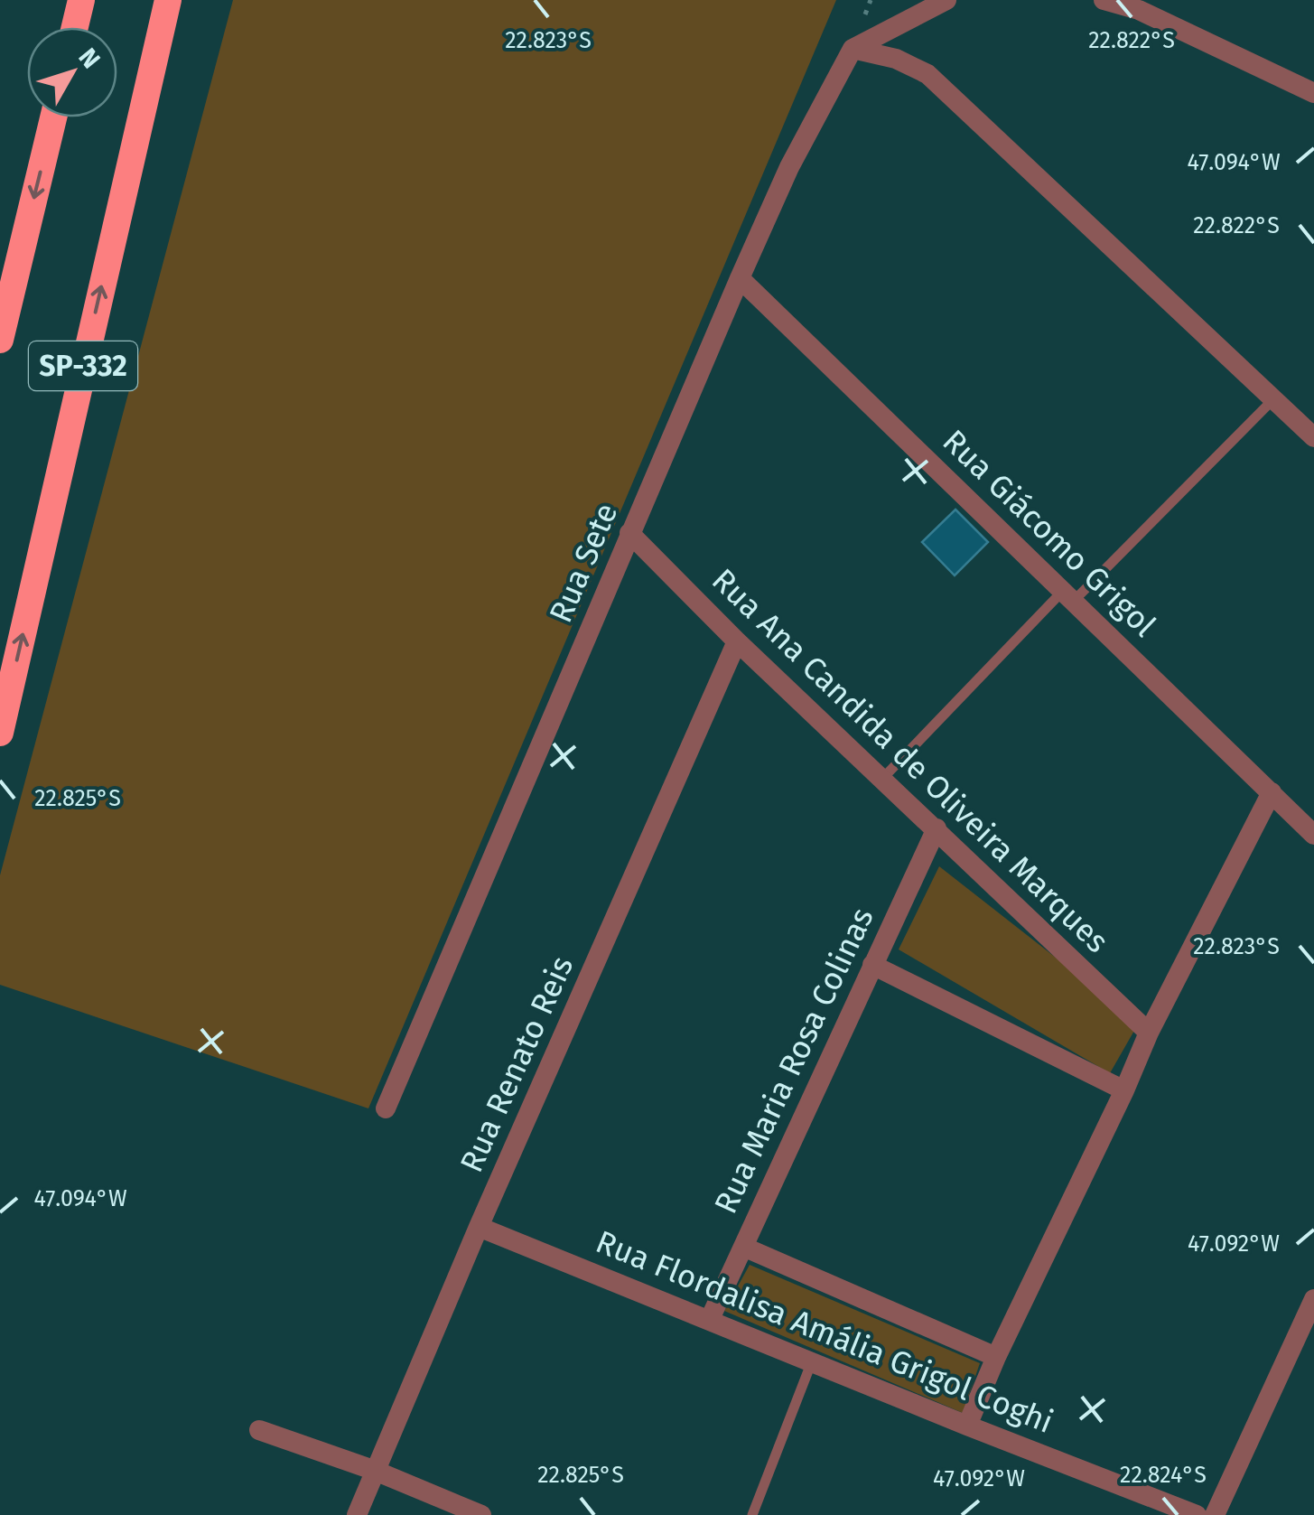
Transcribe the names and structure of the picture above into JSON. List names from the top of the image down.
{
  "streets": {
    "highway": ["SP-332"],
    "street": [
      "Rua Giácomo Grigol",
      "Rua Sete",
      "Rua Ana Candida de Oliveira Marques",
      "Rua Maria Rosa Colinas",
      "Rua Renato Reis",
      "Rua Flordalisa Amália Grigol Coghi"
    ]
  },
  "crossings": [
    ["Rua Giácomo Grigol", "Rua Sete"],
    ["Rua Sete", "Rua Ana Candida de Oliveira Marques"],
    ["Rua Ana Candida de Oliveira Marques", "Rua Maria Rosa Colinas"],
    ["Rua Ana Candida de Oliveira Marques", "Rua Renato Reis"],
    ["Rua Maria Rosa Colinas", "Rua Flordalisa Amália Grigol Coghi"],
    ["Rua Renato Reis", "Rua Flordalisa Amália Grigol Coghi"]
  ],
  "north": "top right",
  "coordinates": [
    "22.823°S",
    "22.822°S",
    "47.094°W",
    "22.825°S",
    "47.092°W",
    "22.824°S"
  ]
}
